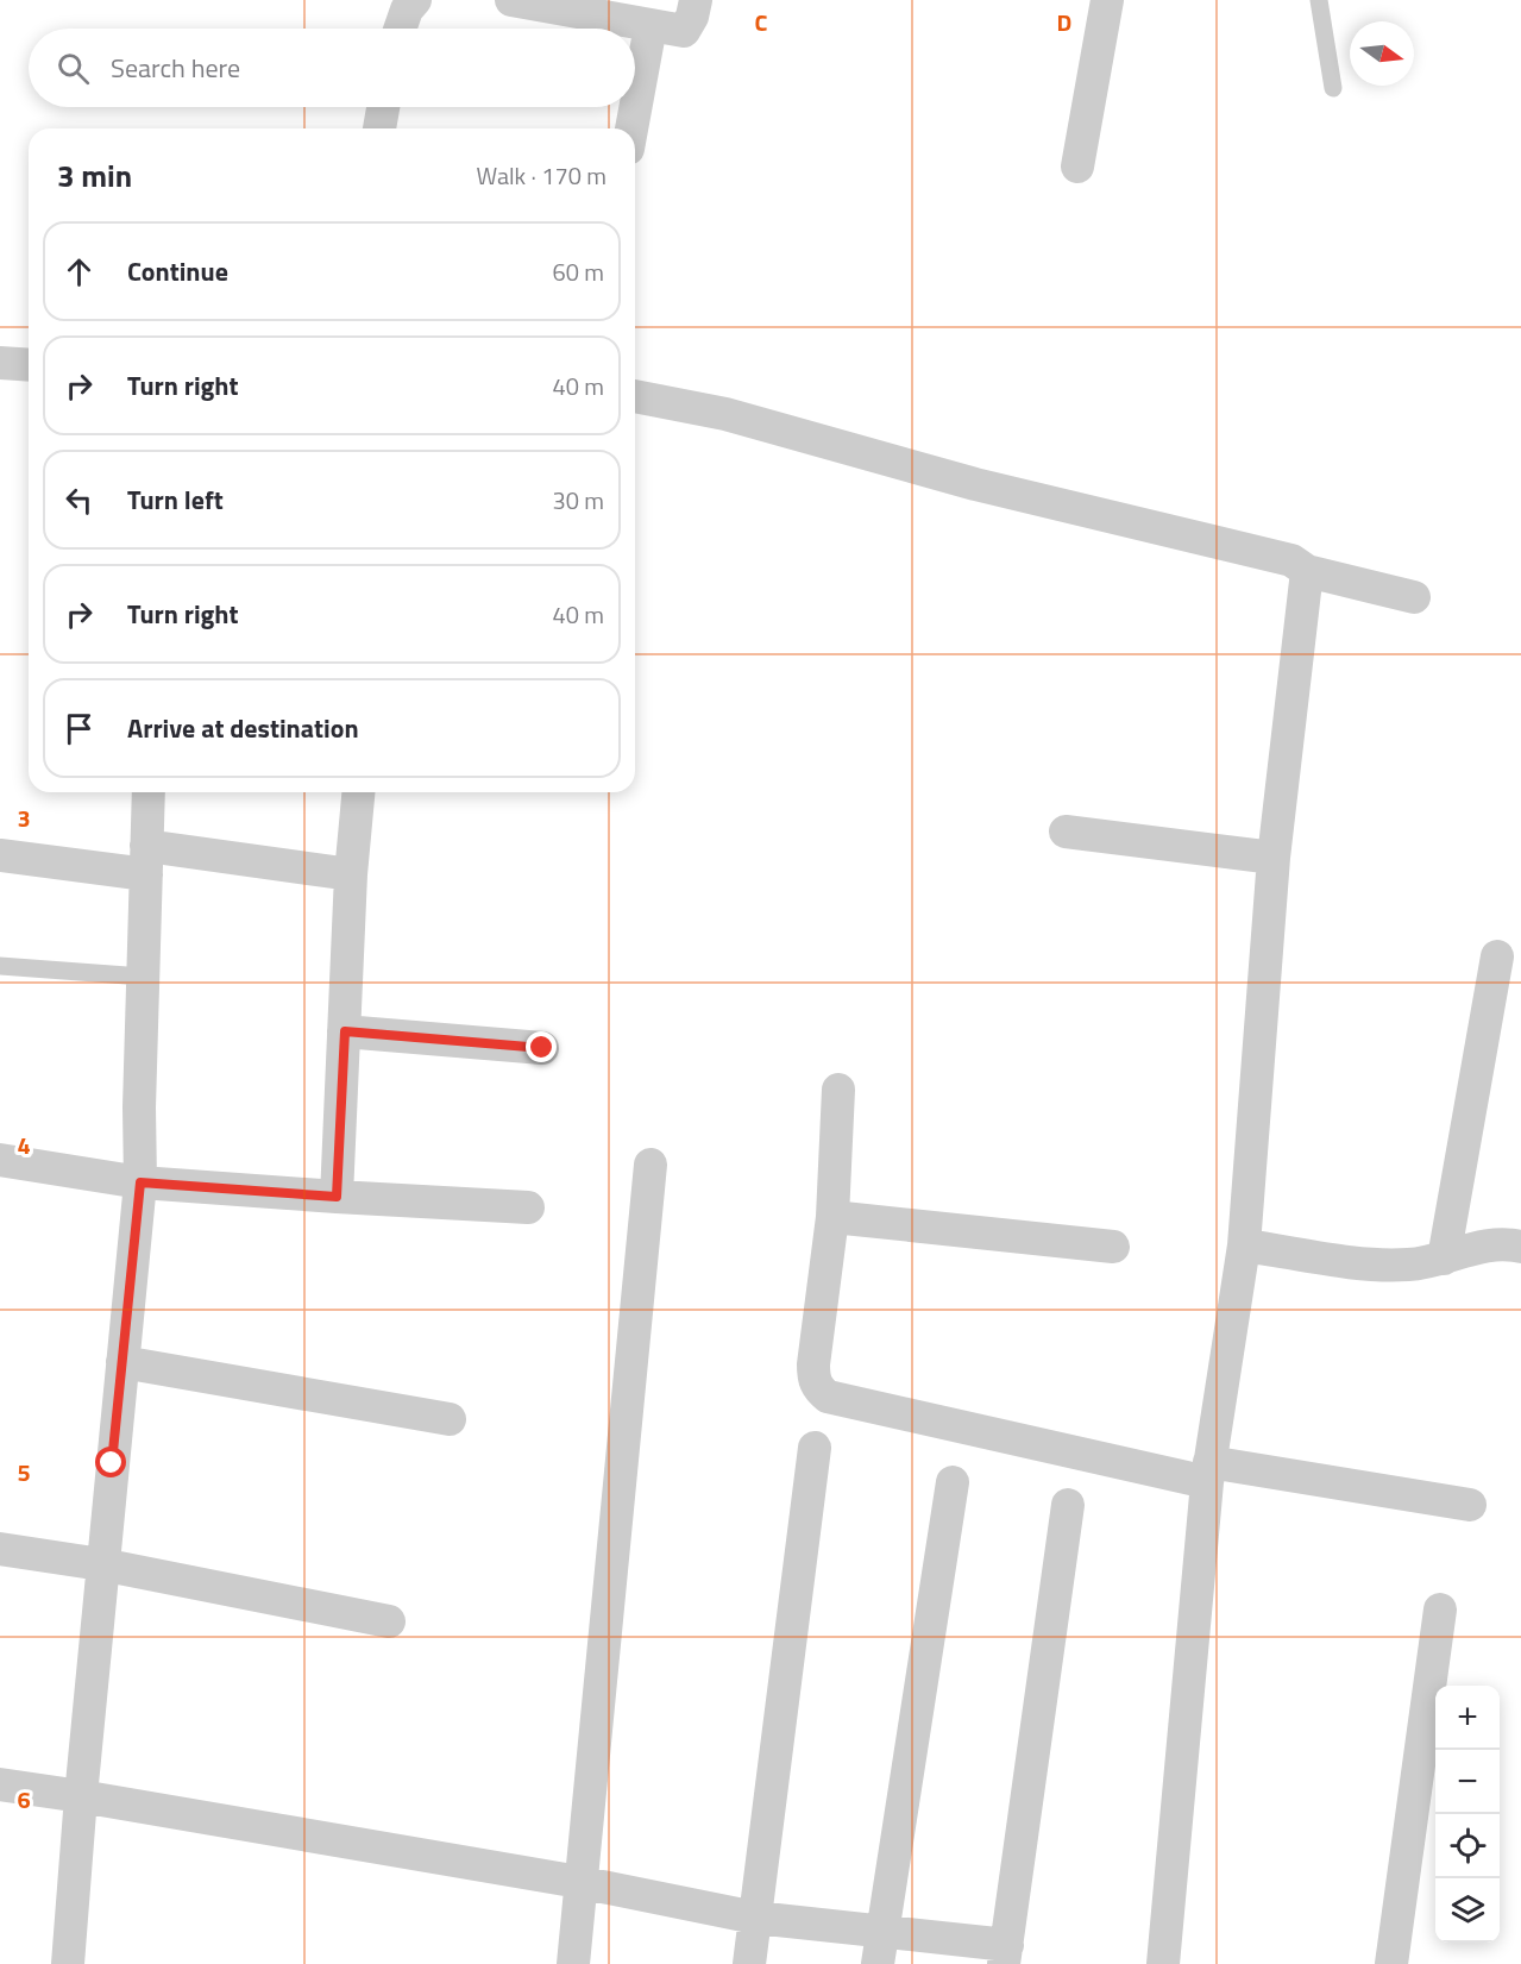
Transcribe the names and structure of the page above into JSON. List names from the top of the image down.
{
  "north": "right",
  "page": {
    "search": "Search here",
    "heading": ["3 min", "Walk · 170 m"],
    "list": [
      ["Continue", "60 m"],
      ["Turn right", "40 m"],
      ["Turn left", "30 m"],
      ["Turn right", "40 m"],
      "Arrive at destination"
    ],
    "map_buttons": ["+", "−"]
  },
  "grid": {
    "columns": ["C", "D"],
    "rows": [
      "3",
      "4",
      "5",
      "6"
    ]
  }
}
